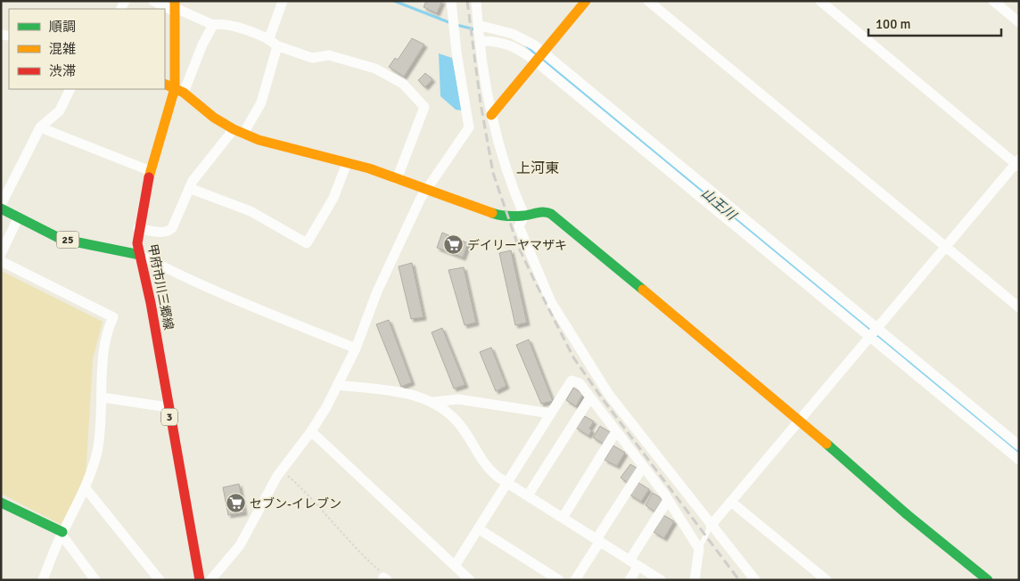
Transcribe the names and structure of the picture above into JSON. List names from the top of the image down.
{
  "streets": {
    "street": ["25", "甲府市川三郷線", "3"]
  },
  "crossings": [
    ["25", "甲府市川三郷線"]
  ],
  "districts": ["上河東"],
  "water": ["山王川"],
  "places": {
    "supermarket": ["デイリーヤマザキ", "セブン-イレブン"]
  },
  "legend": ["順調", "混雑", "渋滞"],
  "scale_bar": "100 m"
}
